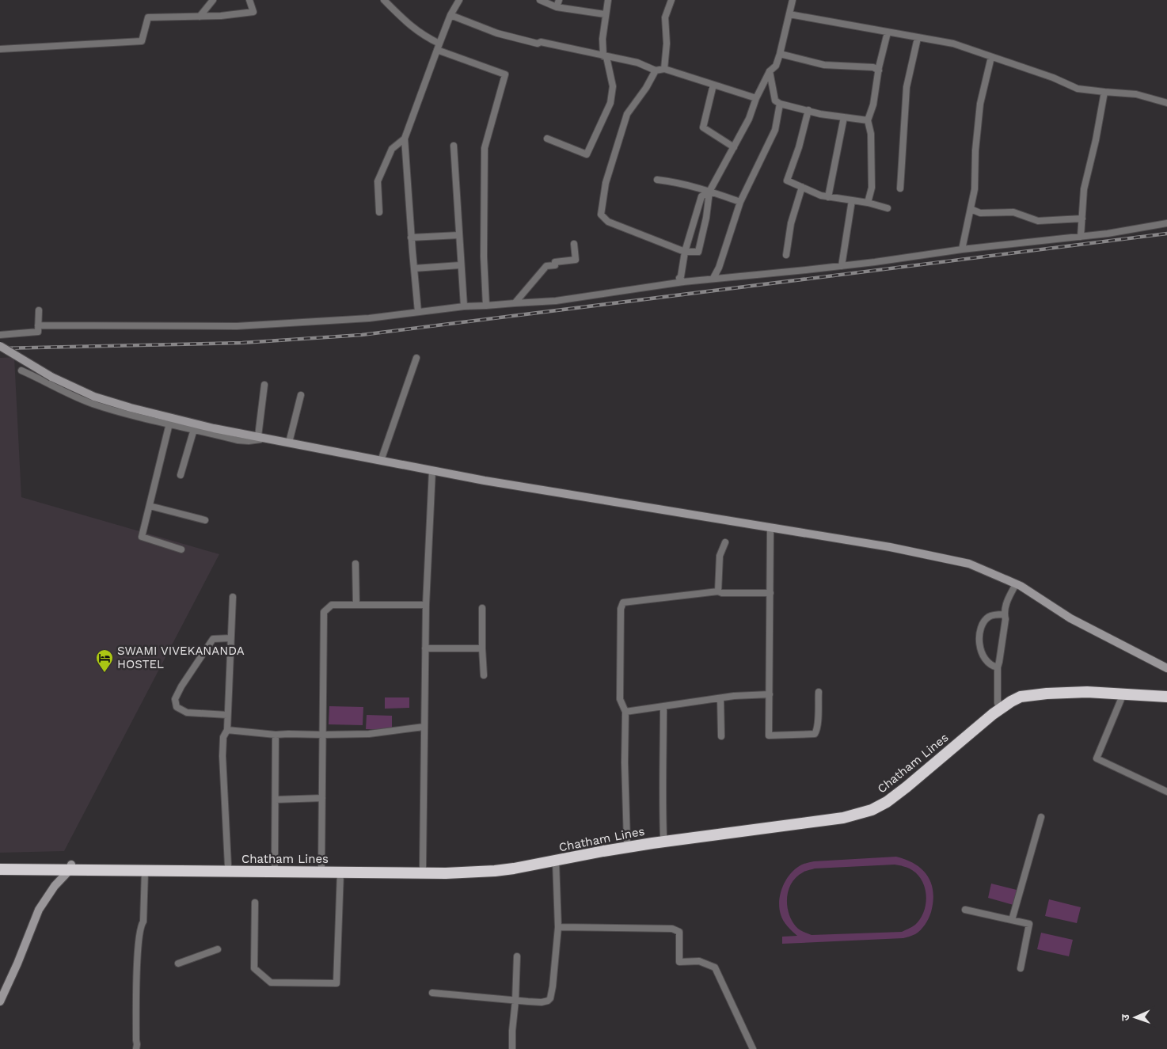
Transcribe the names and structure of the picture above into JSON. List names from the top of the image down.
{
  "streets": {
    "highway": ["Chatham Lines"]
  },
  "places": {
    "hotel": ["SWAMI VIVEKANANDA HOSTEL"]
  },
  "north": "left"
}
